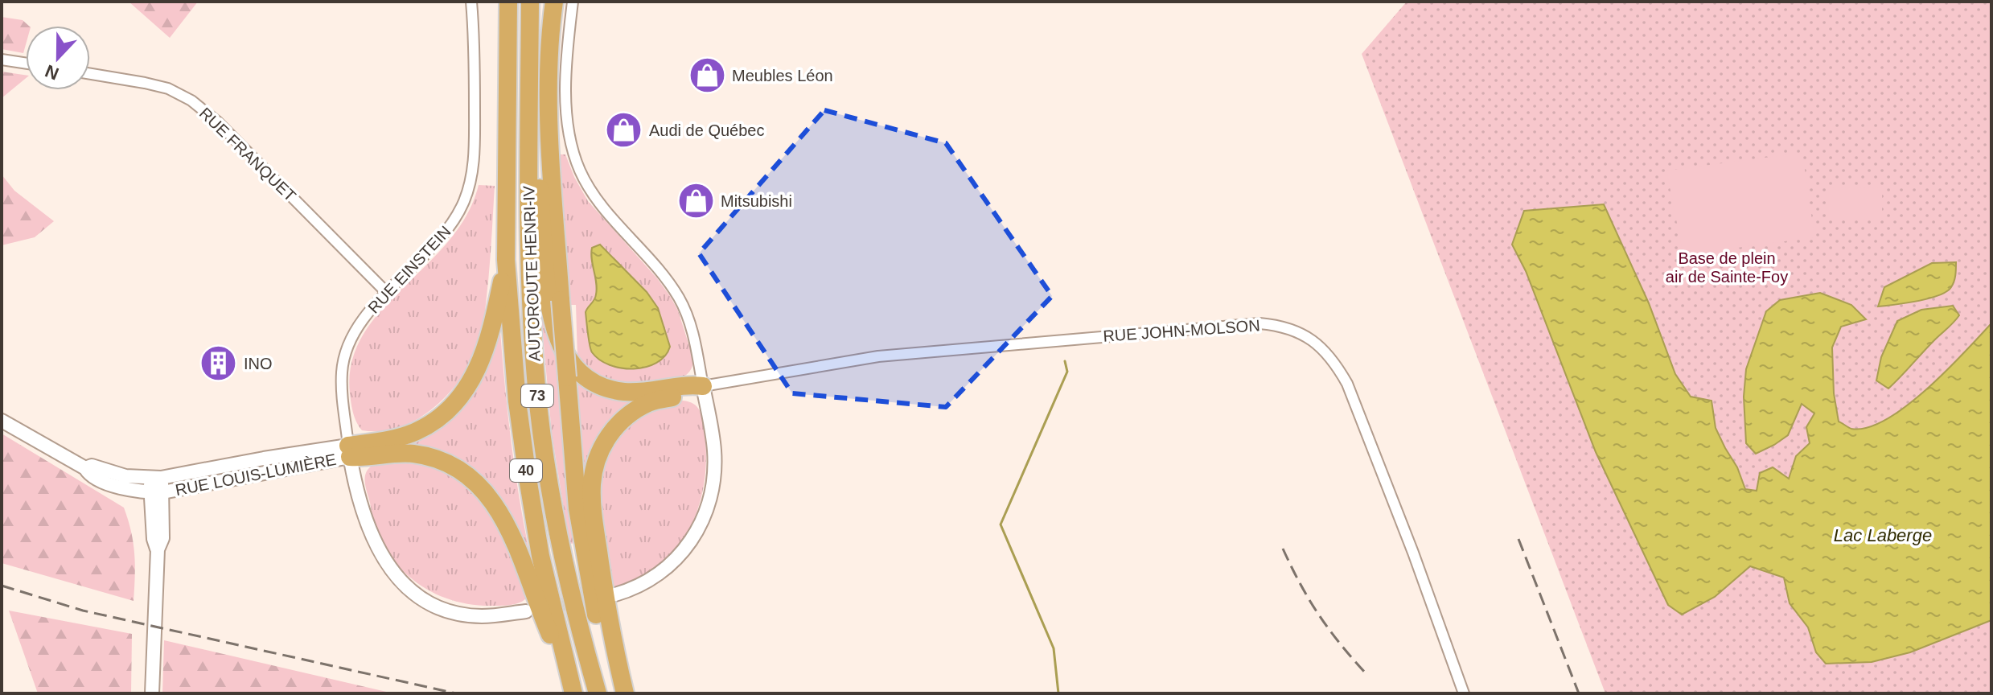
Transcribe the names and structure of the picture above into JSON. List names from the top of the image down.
{
  "streets": {
    "highway": ["AUTOROUTE HENRI-IV", "73", "40"],
    "street": [
      "RUE FRANQUET",
      "RUE EINSTEIN",
      "RUE JOHN-MOLSON",
      "RUE LOUIS-LUMIÈRE"
    ]
  },
  "crossings": [
    ["RUE FRANQUET", "RUE EINSTEIN"],
    ["RUE EINSTEIN", "RUE LOUIS-LUMIÈRE"]
  ],
  "water": ["Lac Laberge"],
  "parks": ["Base de plein air de Sainte-Foy"],
  "places": {
    "shop": ["Meubles Léon", "Audi de Québec", "Mitsubishi"],
    "building": ["INO"]
  },
  "north": "bottom"
}
